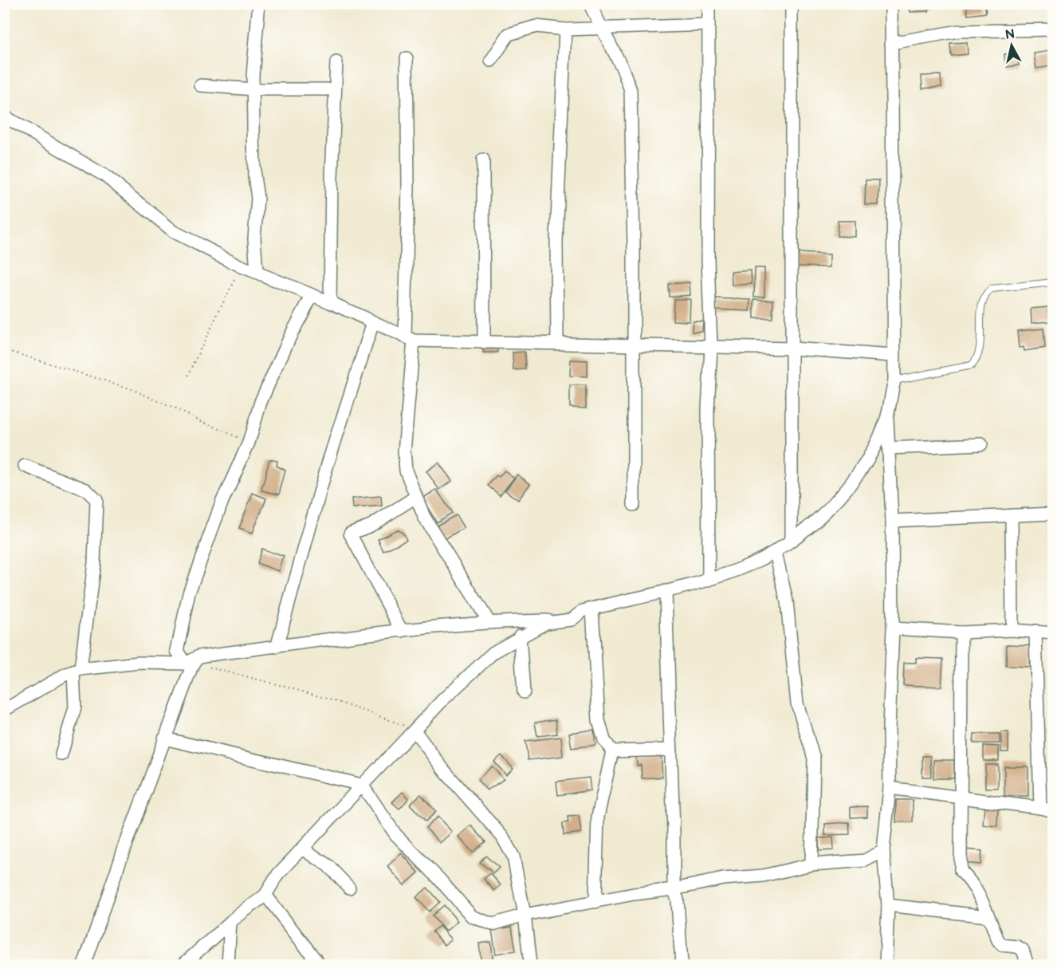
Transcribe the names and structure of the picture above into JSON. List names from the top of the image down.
{
  "north": "top"
}
